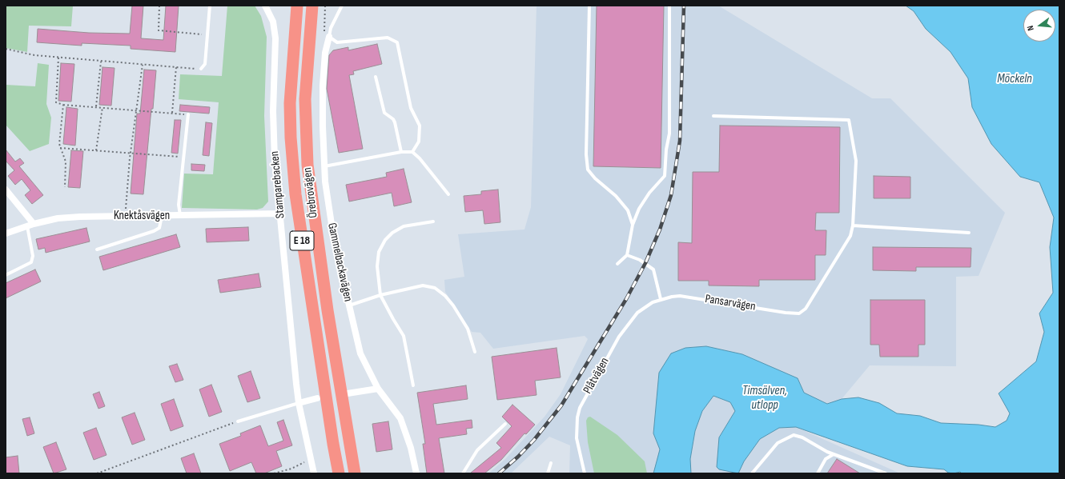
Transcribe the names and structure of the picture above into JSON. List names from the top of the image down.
{
  "streets": {
    "highway": ["Örebrovägen", "E 18"],
    "street": ["Stamparebacken", "Knektåsvägen", "Gammelbackavägen"],
    "lane": ["Pansarvägen", "Plåtvägen"]
  },
  "crossings": [
    ["Stamparebacken", "Knektåsvägen"],
    ["Pansarvägen", "Plåtvägen"]
  ],
  "water": ["Möckeln", "Timsälven, utlopp"],
  "north": "left"
}
